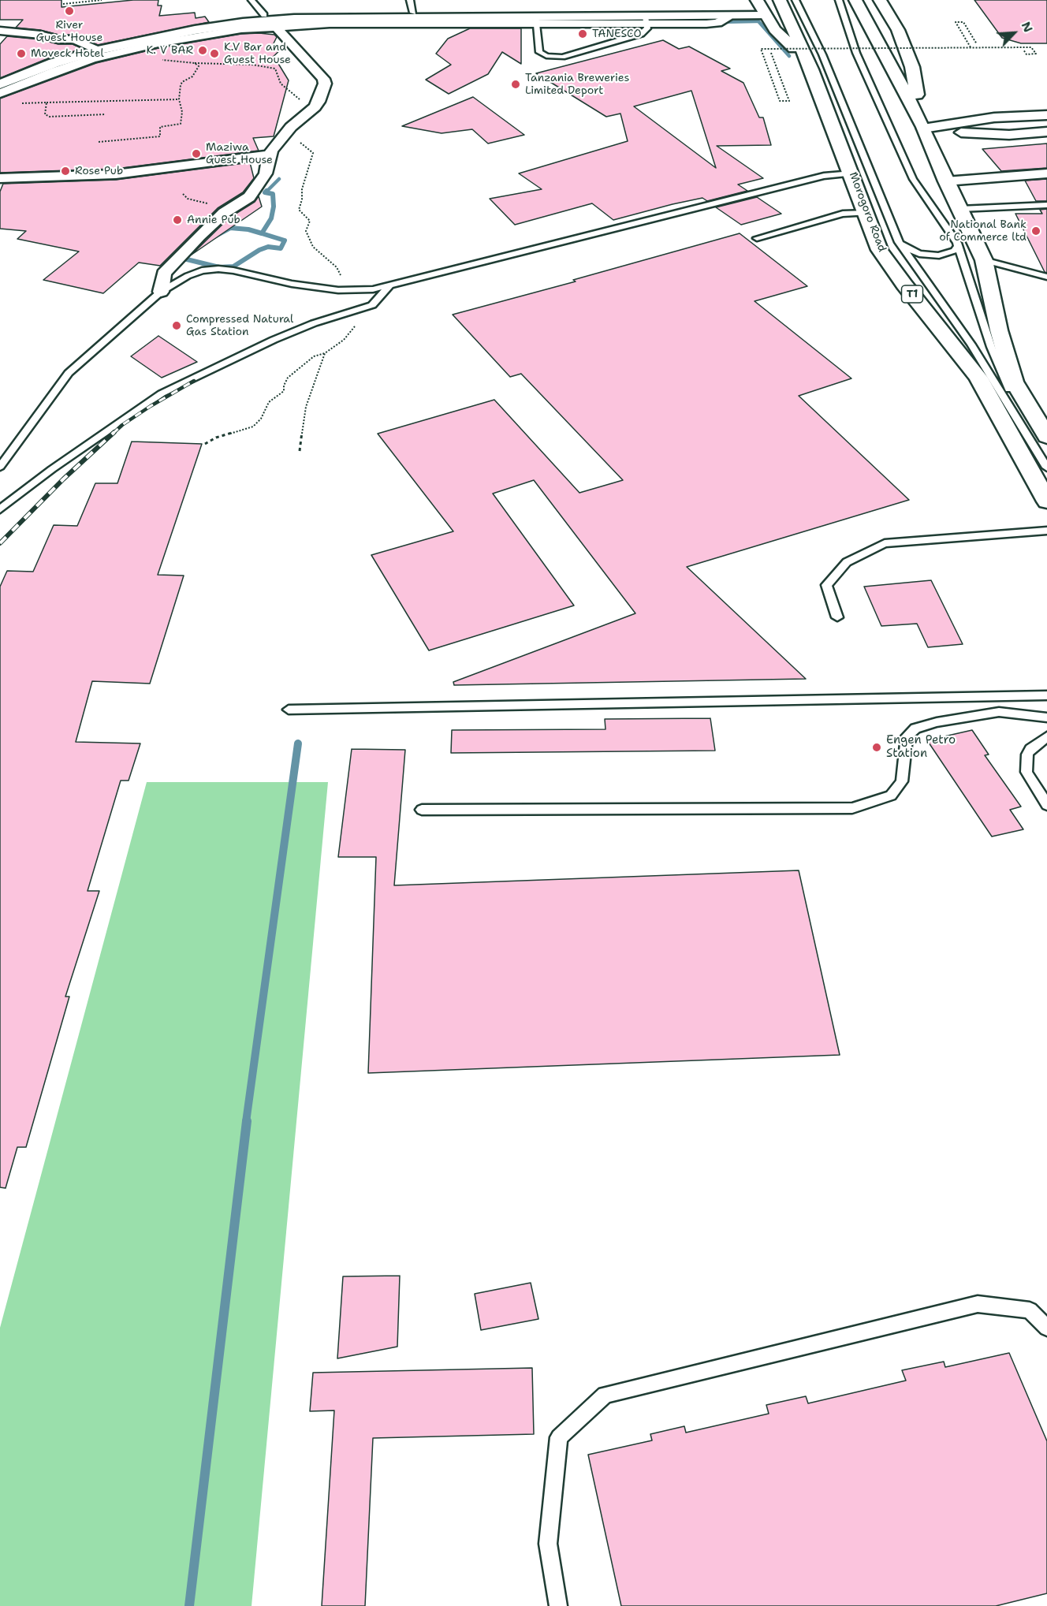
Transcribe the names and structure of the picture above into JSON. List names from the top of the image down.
{
  "streets": {
    "main road": ["Morogoro Road", "T1"]
  },
  "crossings": [
    ["Morogoro Road", "T1"]
  ],
  "places": [
    "River Guest House",
    "TANESCO",
    "K. V BAR",
    "Moveck Hotel",
    "K.V Bar and Guest House",
    "Tanzania Breweries Limited Deport",
    "Maziwa Guest House",
    "Rose Pub",
    "Annie Pub",
    "National Bank of Commerce ltd",
    "Compressed Natural Gas Station",
    "Engen Petro Station"
  ],
  "north": "top right"
}
